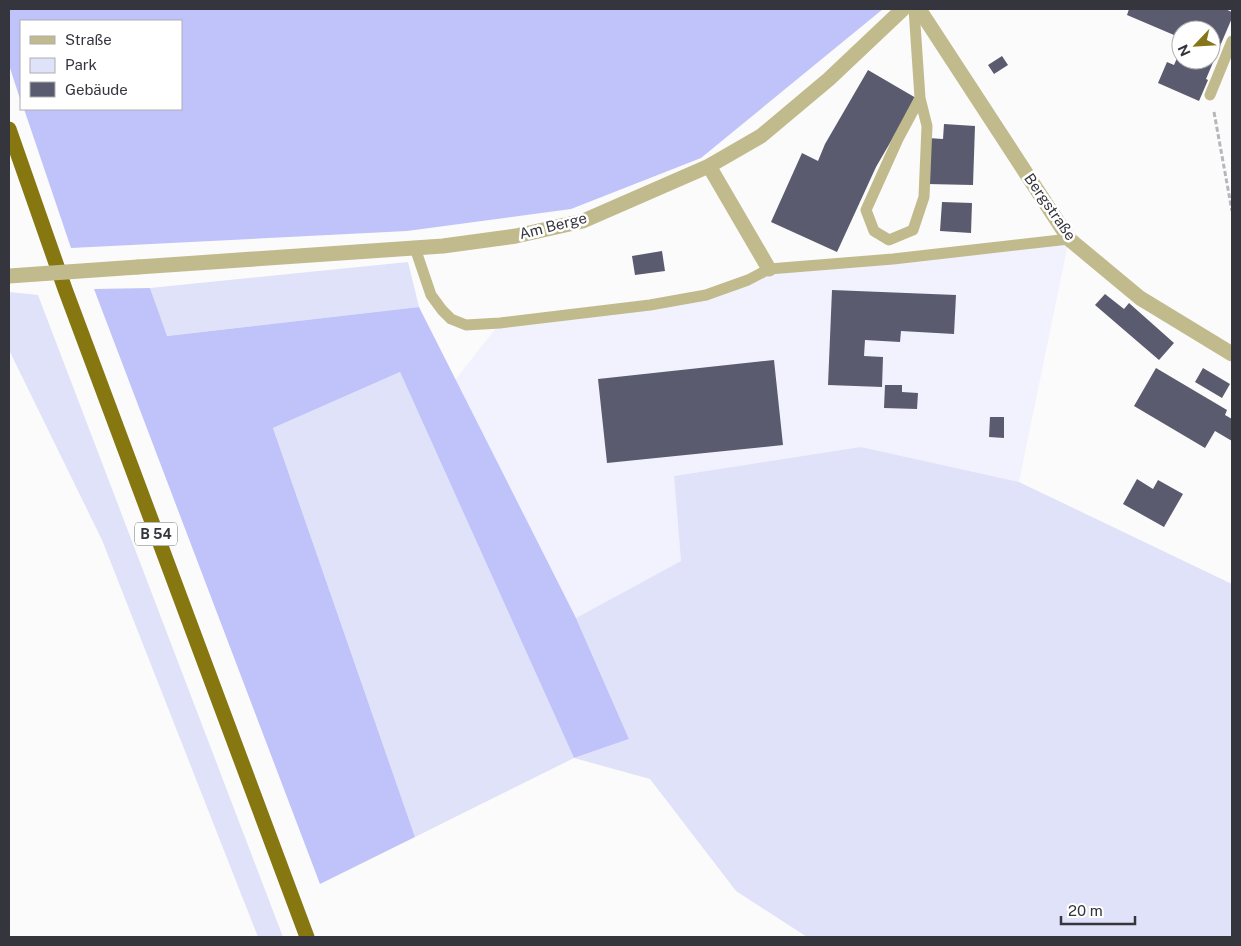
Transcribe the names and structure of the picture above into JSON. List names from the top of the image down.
{
  "streets": {
    "highway": ["B 54"],
    "street": ["Bergstraße", "Am Berge"]
  },
  "legend": ["Straße", "Park", "Gebäude"],
  "scale_bar": "20 m",
  "north": "bottom left"
}
